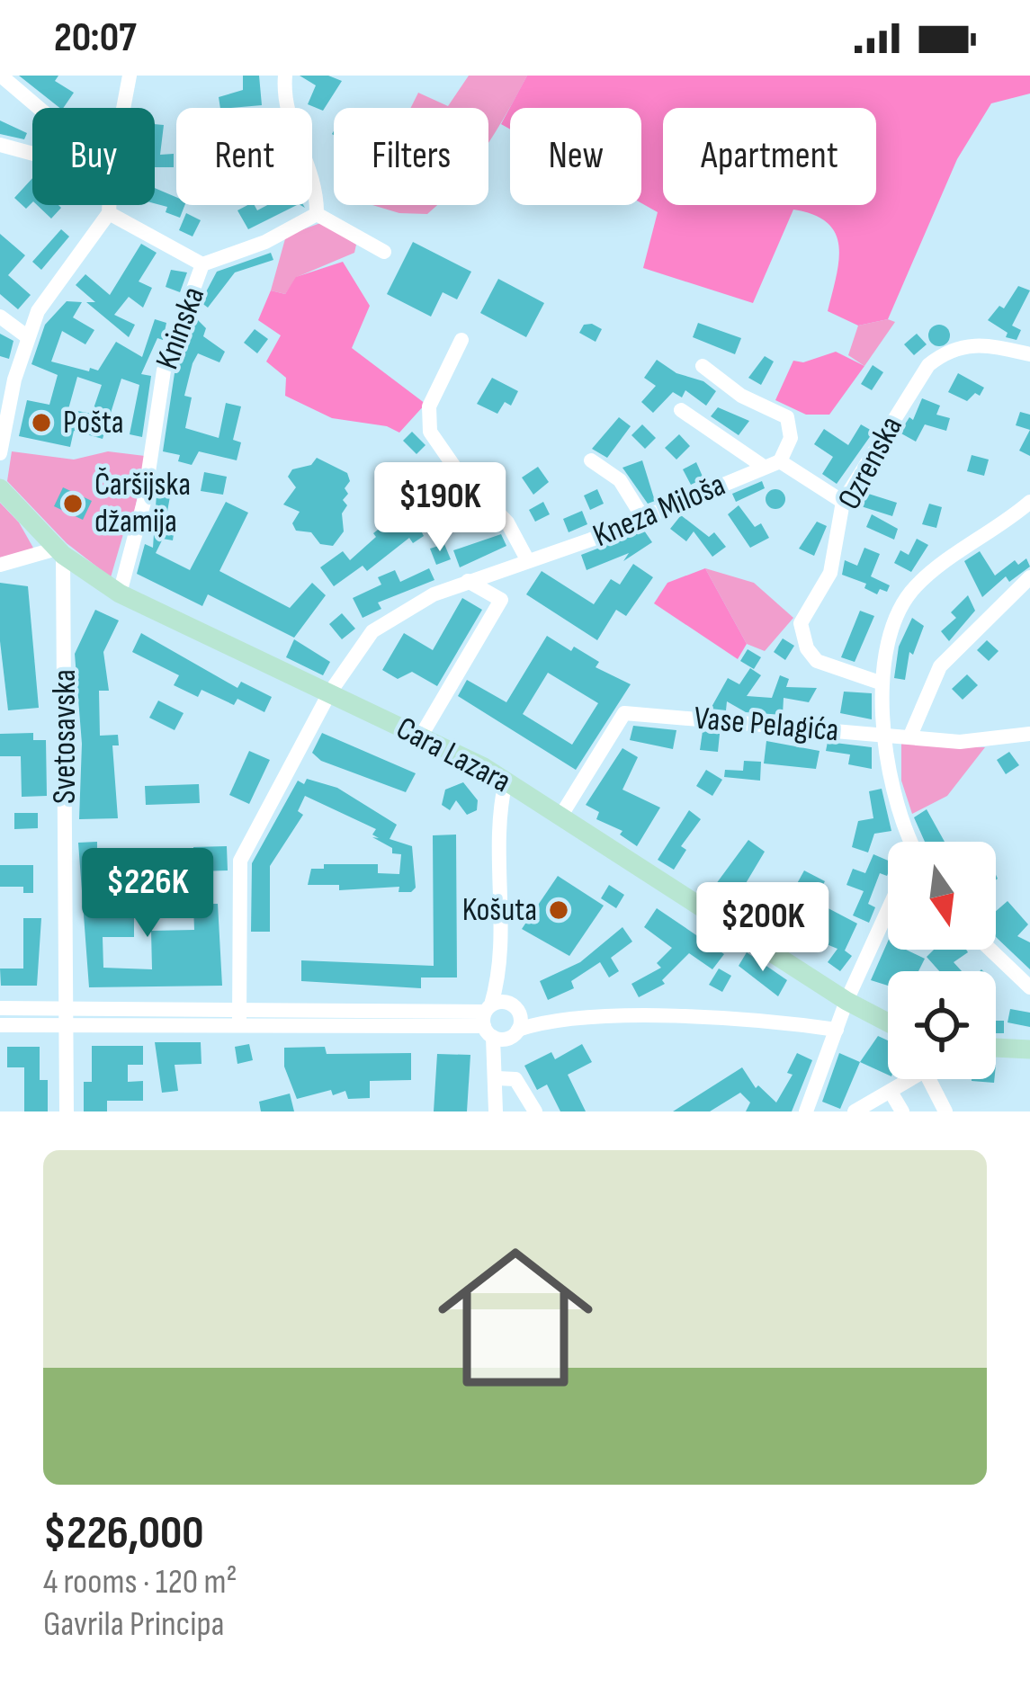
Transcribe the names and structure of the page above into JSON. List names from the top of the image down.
{
  "streets": {
    "main road": ["Cara Lazara"],
    "street": [
      "Kninska",
      "Ozrenska",
      "Kneza Miloša",
      "Vase Pelagića",
      "Svetosavska"
    ]
  },
  "crossings": [
    ["Kninska", "Cara Lazara"],
    ["Kneza Miloša", "Cara Lazara"],
    ["Vase Pelagića", "Cara Lazara"],
    ["Svetosavska", "Cara Lazara"]
  ],
  "places": ["Pošta", "Čaršijska džamija", "Košuta"],
  "north": "bottom",
  "page": {
    "status": "20:07",
    "chip": [
      "Buy",
      "Rent",
      "Filters",
      "New",
      "Apartment"
    ],
    "price": ["$190K", "$226K", "$200K"],
    "list": [
      {
        "name": "$226,000",
        "note": "4 rooms · 120 m² · Gavrila Principa"
      }
    ]
  }
}
